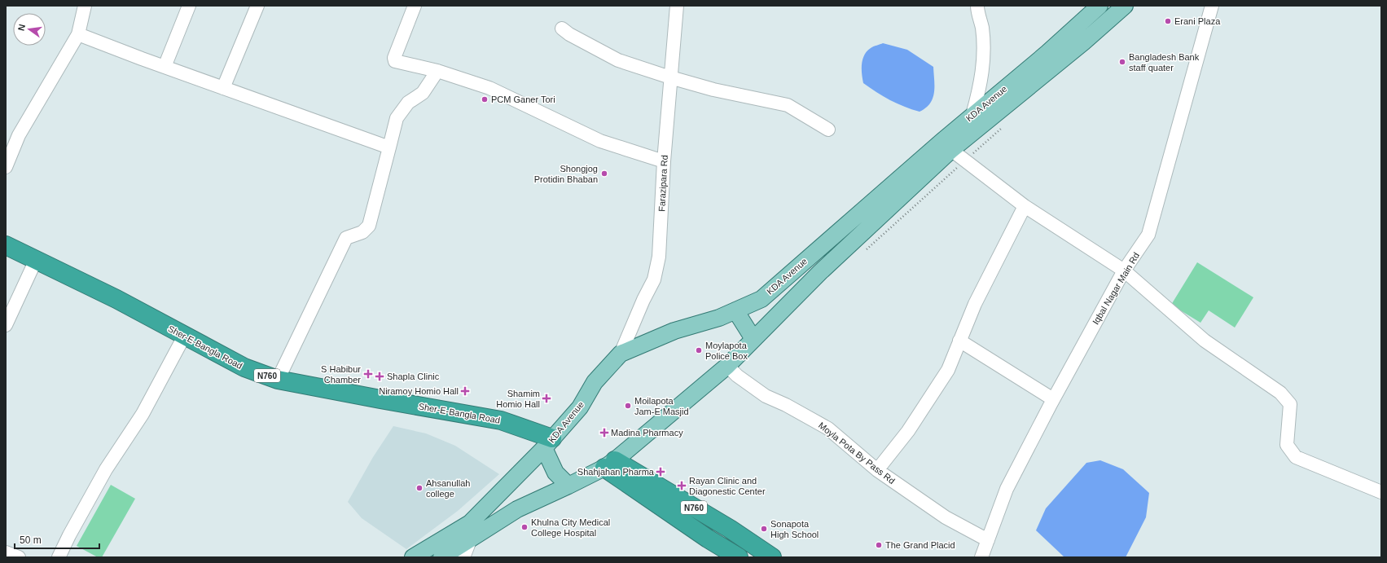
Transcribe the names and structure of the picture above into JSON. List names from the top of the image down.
{
  "streets": {
    "highway": ["Sher-E-Bangla Road", "N760"],
    "main road": ["KDA Avenue"],
    "street": ["Farazipara Rd", "Iqbal Nagar Main Rd", "Moyla Pota By Pass Rd"]
  },
  "crossings": [
    ["KDA Avenue", "Farazipara Rd"],
    ["KDA Avenue", "Sher-E-Bangla Road"],
    ["KDA Avenue", "N760"],
    ["KDA Avenue", "Moyla Pota By Pass Rd"],
    ["Iqbal Nagar Main Rd", "Moyla Pota By Pass Rd"]
  ],
  "places": {
    "other": [
      "Erani Plaza",
      "Bangladesh Bank staff quater",
      "PCM Ganer Tori",
      "Shongjog Protidin Bhaban",
      "Moylapota Police Box",
      "Moilapota Jam-E Masjid",
      "Ahsanullah college",
      "Khulna City Medical College Hospital",
      "Sonapota High School",
      "The Grand Placid"
    ],
    "health": [
      "S Habibur Chamber",
      "Shapla Clinic",
      "Niramoy Homio Hall",
      "Shamim Homio Hall",
      "Madina Pharmacy",
      "Shahjahan Pharma",
      "Rayan Clinic and Diagonestic Center"
    ]
  },
  "scale_bar": "50 m",
  "north": "left"
}
